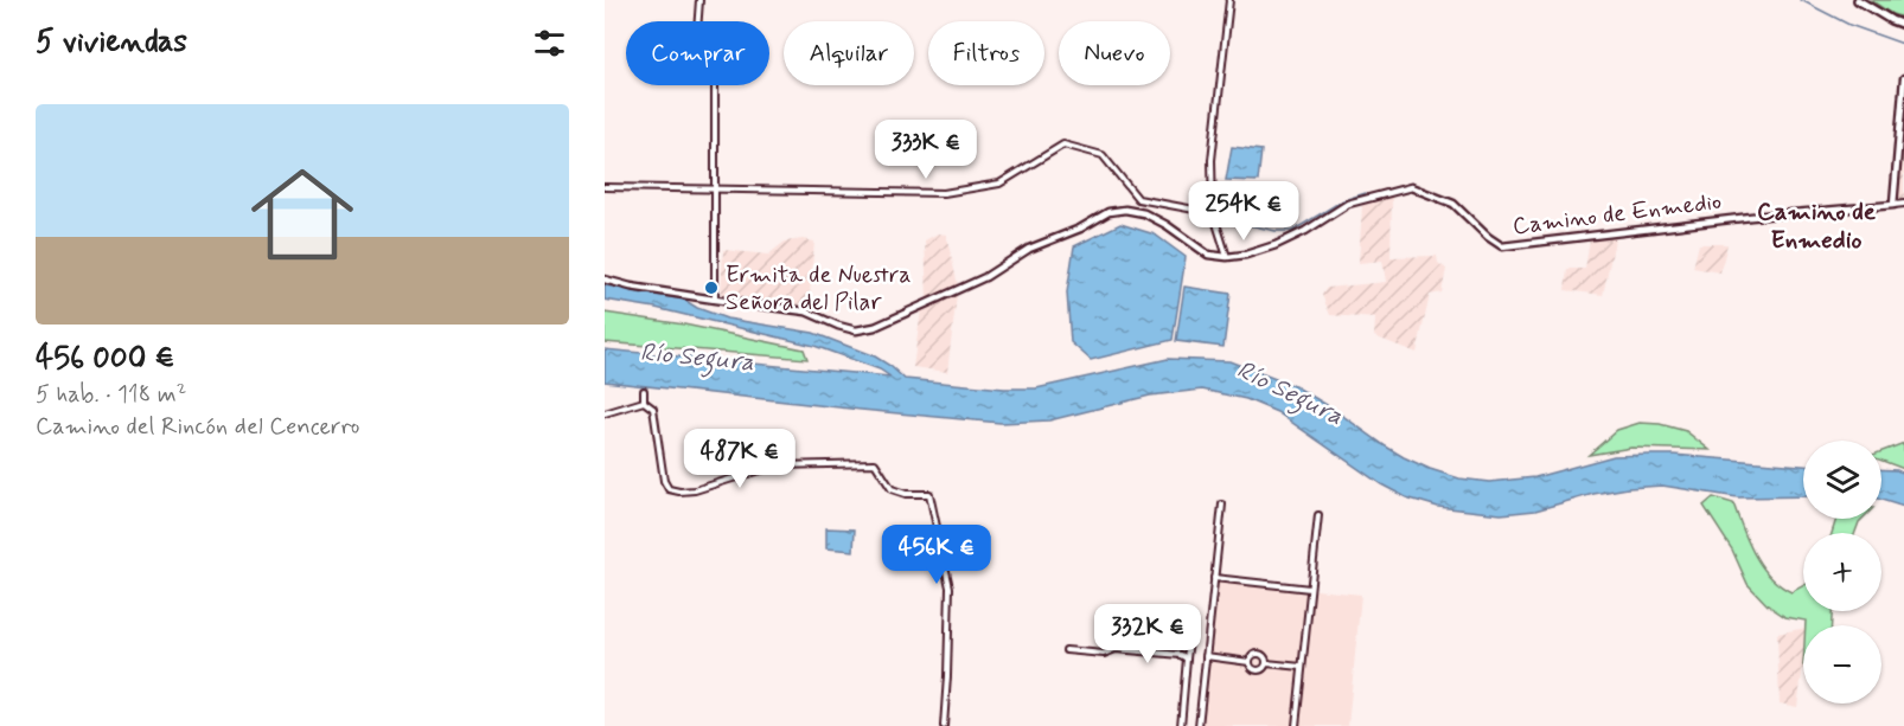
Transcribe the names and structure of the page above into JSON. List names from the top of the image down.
{
  "streets": {
    "main road": ["Camino de Enmedio"]
  },
  "districts": ["Camino de Enmedio"],
  "water": ["Río Segura"],
  "places": ["Ermita de Nuestra Señora del Pilar"],
  "page": {
    "heading": "5 viviendas",
    "chip": [
      "Comprar",
      "Alquilar",
      "Filtros",
      "Nuevo"
    ],
    "list": [
      {
        "name": "456 000 €",
        "note": "5 hab. · 118 m² · Camino del Rincón del Cencerro"
      }
    ],
    "price": [
      "333K €",
      "254K €",
      "487K €",
      "456K €",
      "332K €"
    ],
    "map_buttons": ["+", "−"]
  }
}
